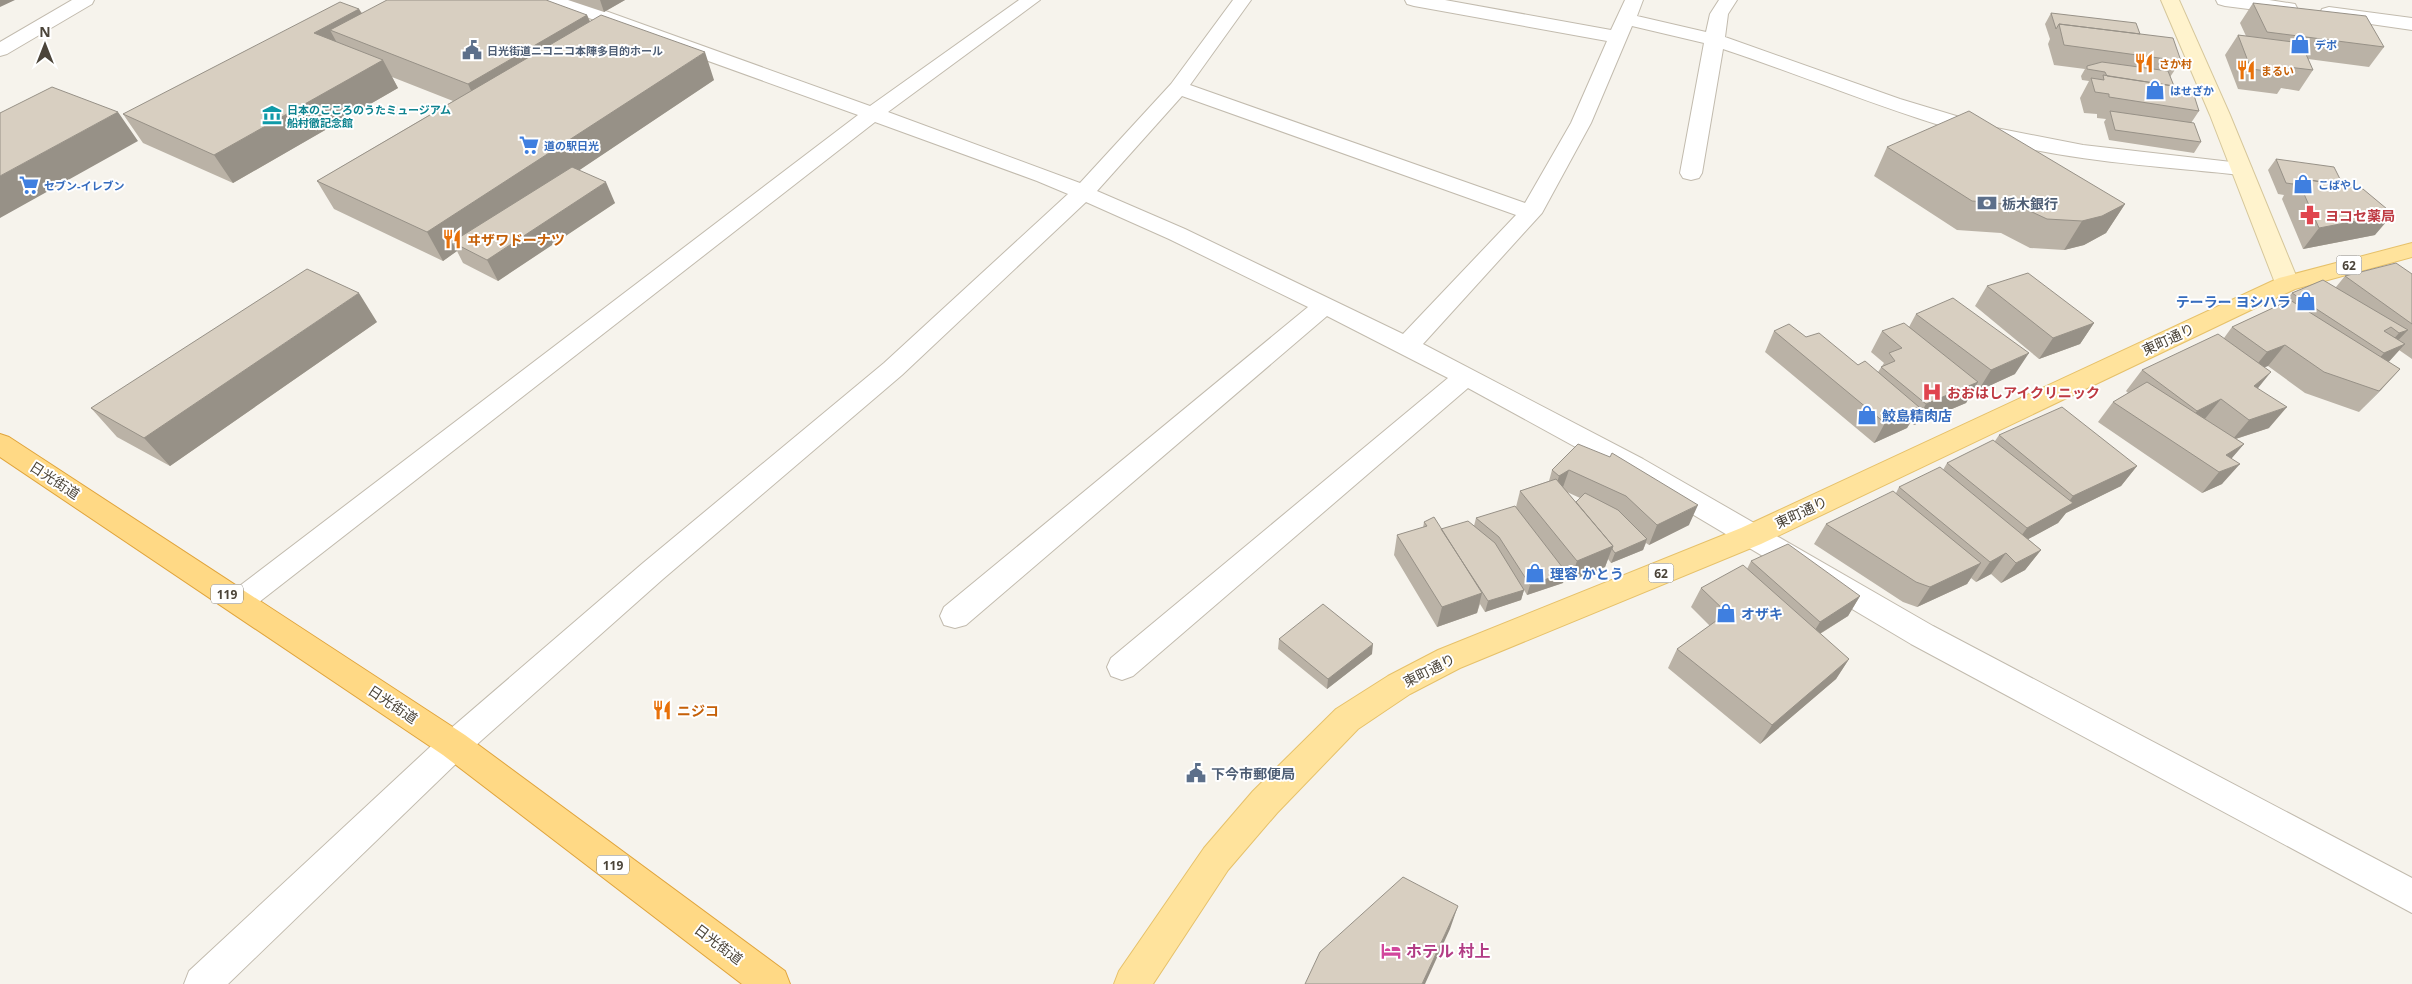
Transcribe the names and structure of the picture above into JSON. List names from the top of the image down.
{
  "streets": {
    "highway": ["日光街道", "119"],
    "main road": ["62", "東町通り"]
  },
  "crossings": [
    ["62", "東町通り"]
  ],
  "places": {
    "shop": [
      "デポ",
      "はせざか",
      "こばやし",
      "テーラー ヨシハラ",
      "鮫島精肉店",
      "理容 かとう",
      "オザキ"
    ],
    "public building": ["日光街道ニコニコ本陣多目的ホール", "下今市郵便局"],
    "restaurant": [
      "さか村",
      "まるい",
      "ヰザワドーナツ",
      "ニジコ"
    ],
    "museum": ["日本のこころのうたミュージアム 船村徹記念館"],
    "supermarket": ["道の駅日光", "セブン-イレブン"],
    "bank": ["栃木銀行"],
    "pharmacy": ["ヨコセ薬局"],
    "hospital": ["おおはしアイクリニック"],
    "hotel": ["ホテル 村上"]
  },
  "north": "top"
}
